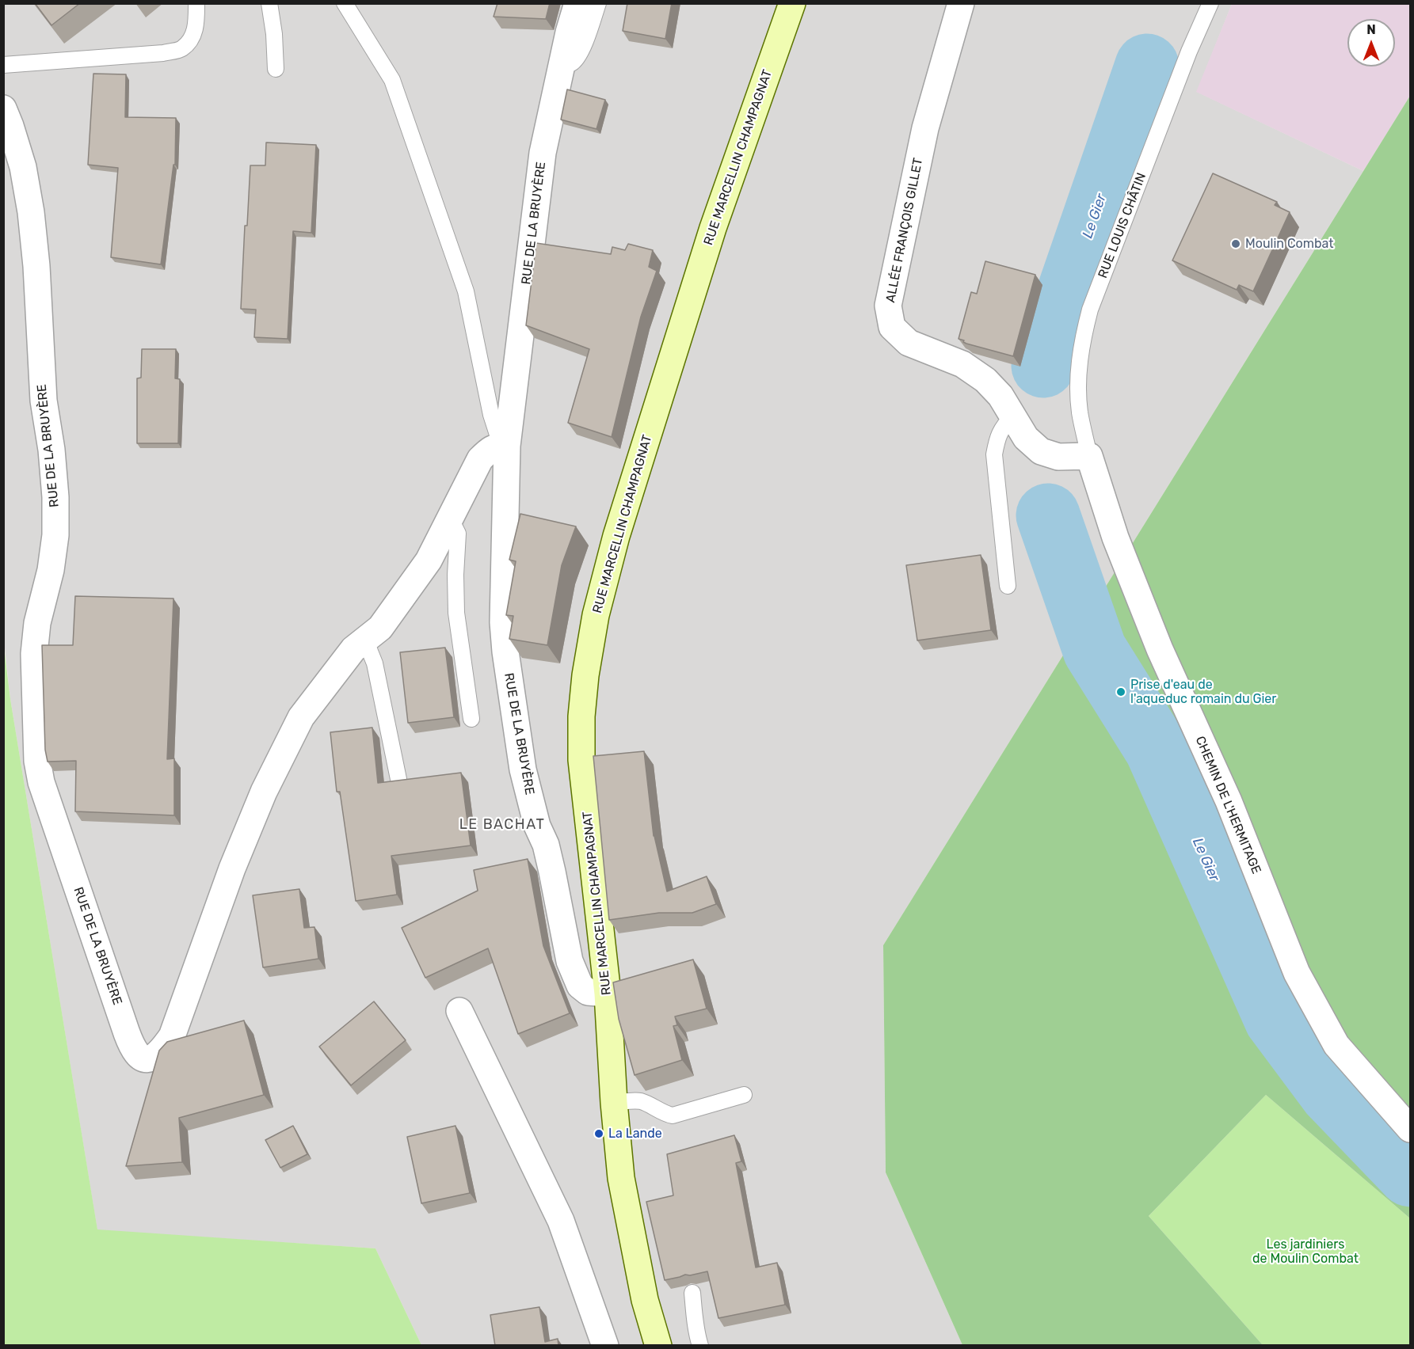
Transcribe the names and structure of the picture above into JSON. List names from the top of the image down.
{
  "streets": {
    "main road": ["RUE MARCELLIN CHAMPAGNAT"],
    "street": ["RUE DE LA BRUYÈRE", "ALLÉE FRANÇOIS GILLET", "CHEMIN DE L'HERMITAGE"],
    "lane": ["RUE LOUIS CHÂTIN"]
  },
  "crossings": [
    ["RUE MARCELLIN CHAMPAGNAT", "RUE DE LA BRUYÈRE"],
    ["RUE LOUIS CHÂTIN", "ALLÉE FRANÇOIS GILLET"],
    ["RUE LOUIS CHÂTIN", "CHEMIN DE L'HERMITAGE"],
    ["ALLÉE FRANÇOIS GILLET", "CHEMIN DE L'HERMITAGE"]
  ],
  "districts": ["LE BACHAT"],
  "water": ["Le Gier"],
  "parks": ["Les jardiniers de Moulin Combat"],
  "places": ["Moulin Combat", "Prise d'eau de l'aqueduc romain du Gier", "La Lande"],
  "north": "top"
}
